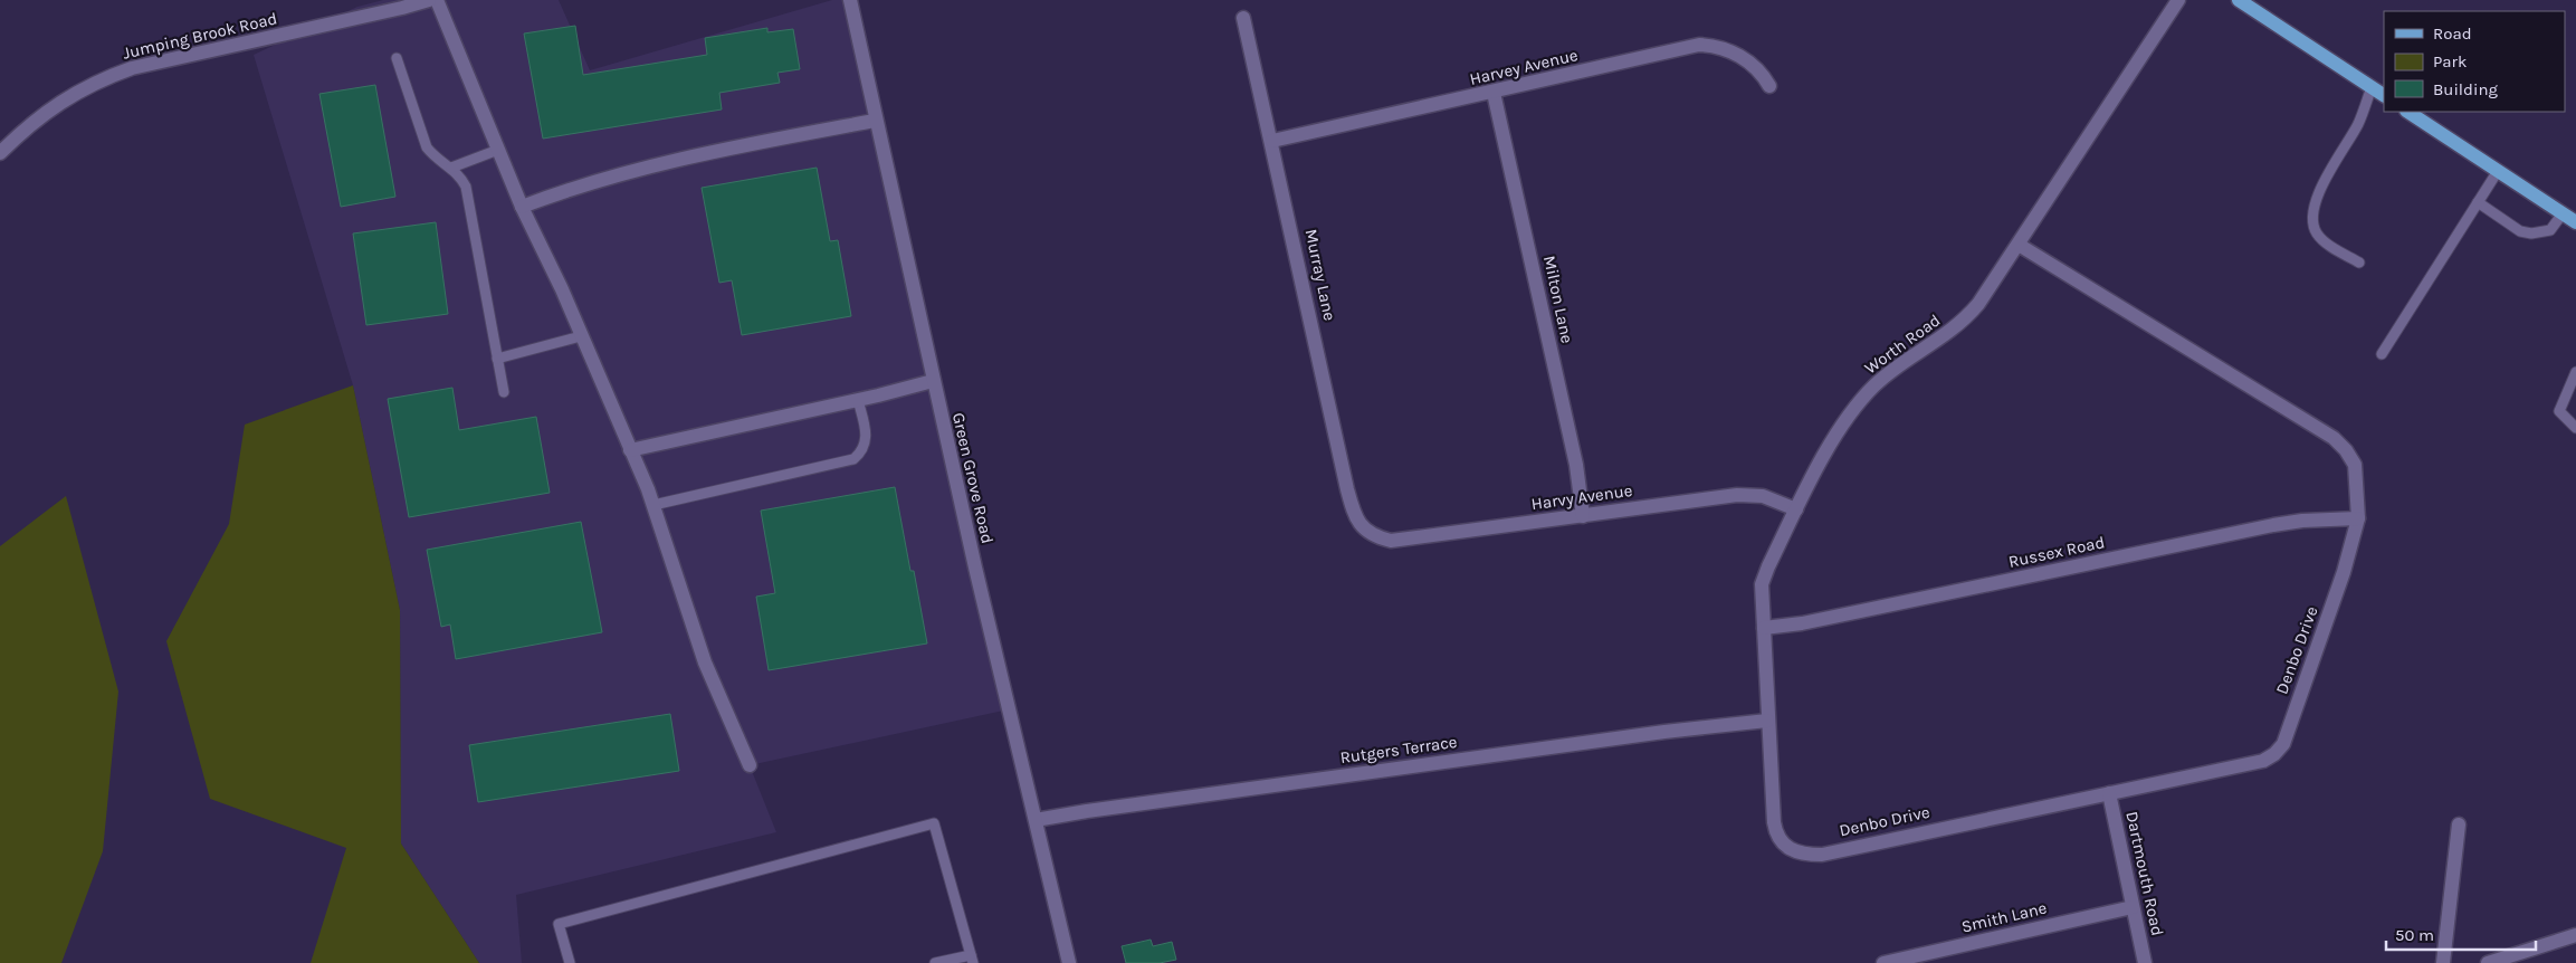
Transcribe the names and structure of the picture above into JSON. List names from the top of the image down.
{
  "streets": {
    "street": [
      "Jumping Brook Road",
      "Harvey Avenue",
      "Murray Lane",
      "Milton Lane",
      "Worth Road",
      "Green Grove Road",
      "Harvy Avenue",
      "Russex Road",
      "Denbo Drive",
      "Rutgers Terrace",
      "Dartmouth Road",
      "Smith Lane"
    ]
  },
  "crossings": [
    ["Harvey Avenue", "Murray Lane"],
    ["Harvey Avenue", "Milton Lane"],
    ["Murray Lane", "Harvy Avenue"],
    ["Milton Lane", "Harvy Avenue"],
    ["Worth Road", "Harvy Avenue"],
    ["Worth Road", "Russex Road"],
    ["Worth Road", "Denbo Drive"],
    ["Worth Road", "Rutgers Terrace"],
    ["Green Grove Road", "Rutgers Terrace"],
    ["Russex Road", "Denbo Drive"],
    ["Denbo Drive", "Dartmouth Road"],
    ["Dartmouth Road", "Smith Lane"]
  ],
  "legend": ["Road", "Park", "Building"],
  "scale_bar": "50 m"
}
